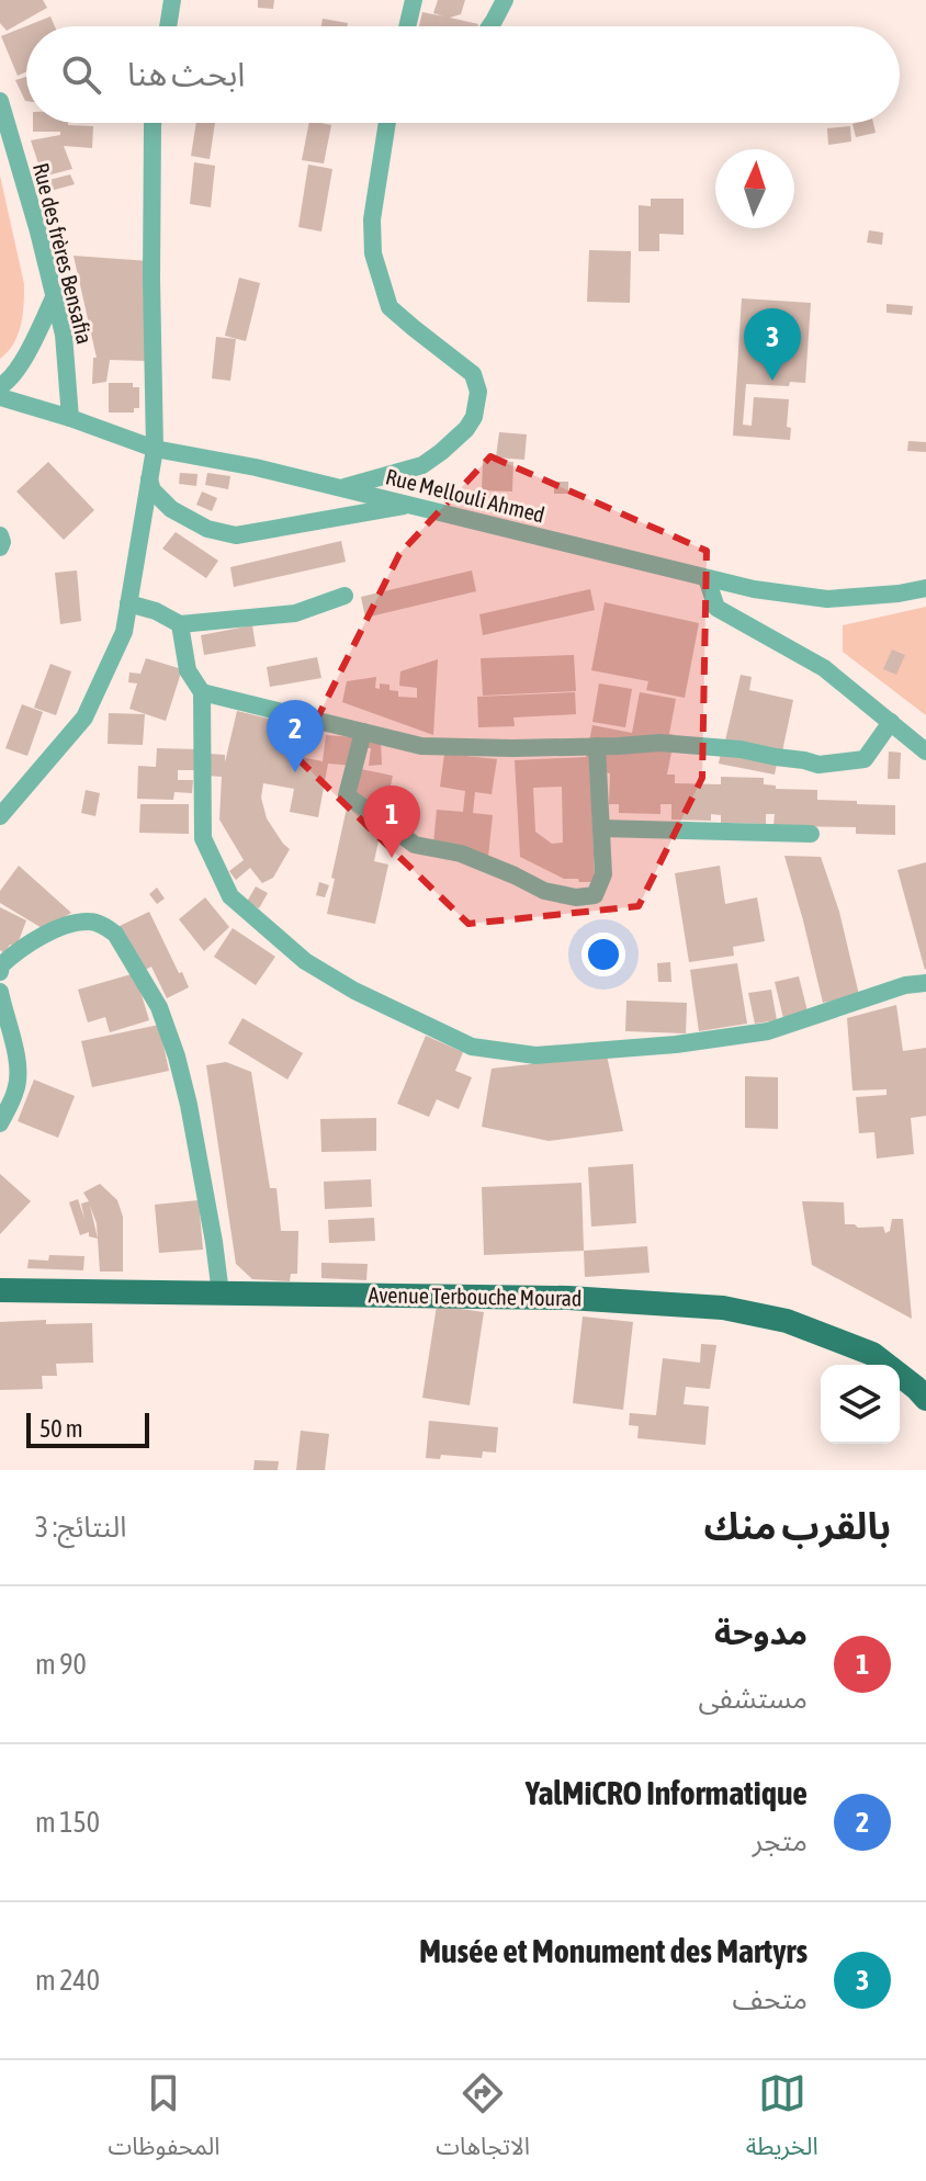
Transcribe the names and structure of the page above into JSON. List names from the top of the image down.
{
  "streets": {
    "main road": ["Avenue Terbouche Mourad"],
    "street": ["Rue des frères Bensafia", "Rue Mellouli Ahmed"]
  },
  "crossings": [
    ["Rue des frères Bensafia", "Rue Mellouli Ahmed"]
  ],
  "scale_bar": "50 m",
  "north": "top",
  "page": {
    "search": "ابحث هنا",
    "pins": ["3", "2", "1"],
    "scale": "50 m",
    "heading": ["بالقرب منك", "النتائج: 3"],
    "list": [
      {
        "mark": "1",
        "name": "مدوحة",
        "note": "مستشفى",
        "value": "90 m"
      },
      {
        "mark": "2",
        "name": "YalMiCRO Informatique",
        "note": "متجر",
        "value": "150 m"
      },
      {
        "mark": "3",
        "name": "Musée et Monument des Martyrs",
        "note": "متحف",
        "value": "240 m"
      }
    ],
    "nav": ["الخريطة", "الاتجاهات", "المحفوظات"]
  }
}
